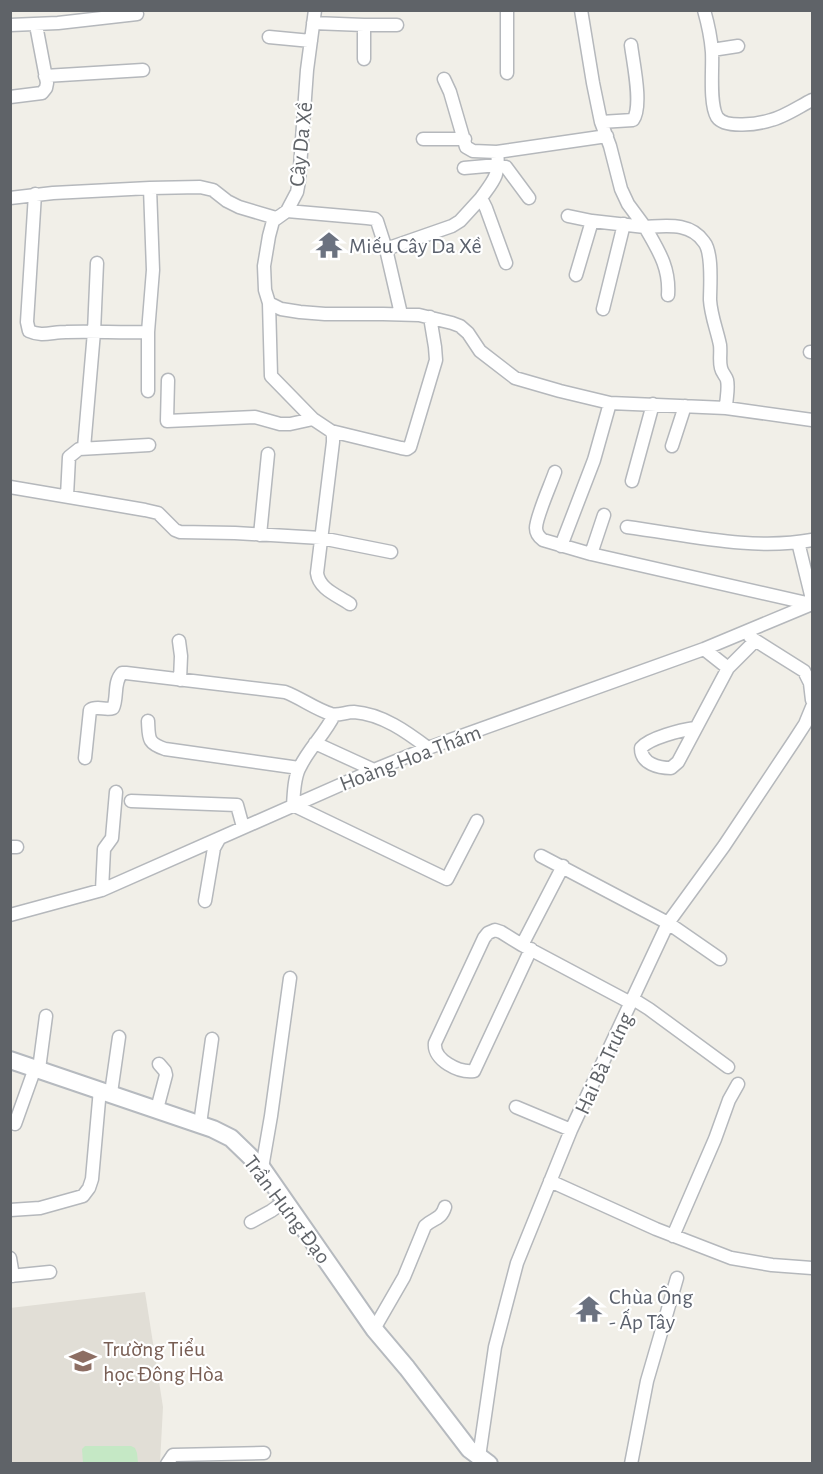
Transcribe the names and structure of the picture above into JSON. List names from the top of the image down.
{
  "streets": {
    "main road": ["Trần Hưng Đạo"],
    "street": ["Cây Da Xề", "Hoàng Hoa Thám", "Hai Bà Trưng"]
  },
  "crossings": [
    ["Hai Bà Trưng", "Trần Hưng Đạo"]
  ],
  "places": {
    "temple": ["Miếu Cây Da Xề", "Chùa Ông - Ấp Tây"],
    "school or university": ["Trường Tiểu học Đông Hòa"]
  }
}
